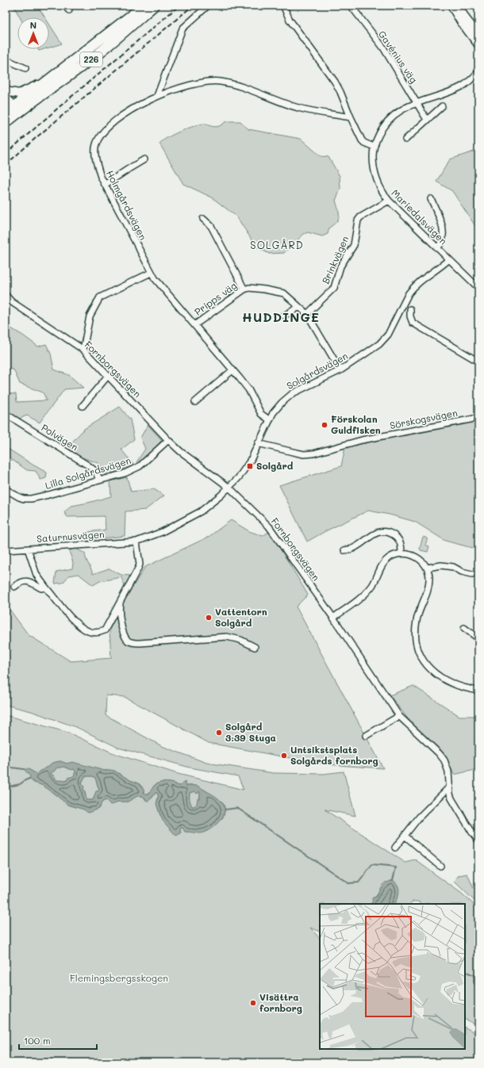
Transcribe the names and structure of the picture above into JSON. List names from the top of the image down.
{
  "streets": {
    "main road": ["226"],
    "street": [
      "Gavénius väg",
      "Holmgårdsvägen",
      "Mariedalsvägen",
      "Brinkvägen",
      "Pripps väg",
      "Fornborgsvägen",
      "Solgårdsvägen",
      "Sörskogsvägen",
      "Polvägen",
      "Lilla Solgårdsvägen",
      "Saturnusvägen"
    ]
  },
  "crossings": [
    ["Gavénius väg", "Mariedalsvägen"],
    ["Holmgårdsvägen", "Pripps väg"],
    ["Holmgårdsvägen", "Solgårdsvägen"],
    ["Mariedalsvägen", "Brinkvägen"],
    ["Mariedalsvägen", "Solgårdsvägen"],
    ["Brinkvägen", "Pripps väg"],
    ["Pripps väg", "Solgårdsvägen"],
    ["Fornborgsvägen", "Solgårdsvägen"],
    ["Fornborgsvägen", "Lilla Solgårdsvägen"],
    ["Solgårdsvägen", "Sörskogsvägen"],
    ["Solgårdsvägen", "Saturnusvägen"],
    ["Polvägen", "Lilla Solgårdsvägen"]
  ],
  "districts": ["SOLGÅRD", "HUDDINGE"],
  "parks": ["Flemingsbergsskogen"],
  "places": {
    "other": [
      "Förskolan Guldfisken",
      "Vattentorn Solgård",
      "Solgård 3:39 Stuga",
      "Untsikstsplats Solgårds fornborg",
      "Visättra fornborg"
    ],
    "transit": ["Solgård"]
  },
  "scale_bar": "100 m",
  "north": "top"
}
